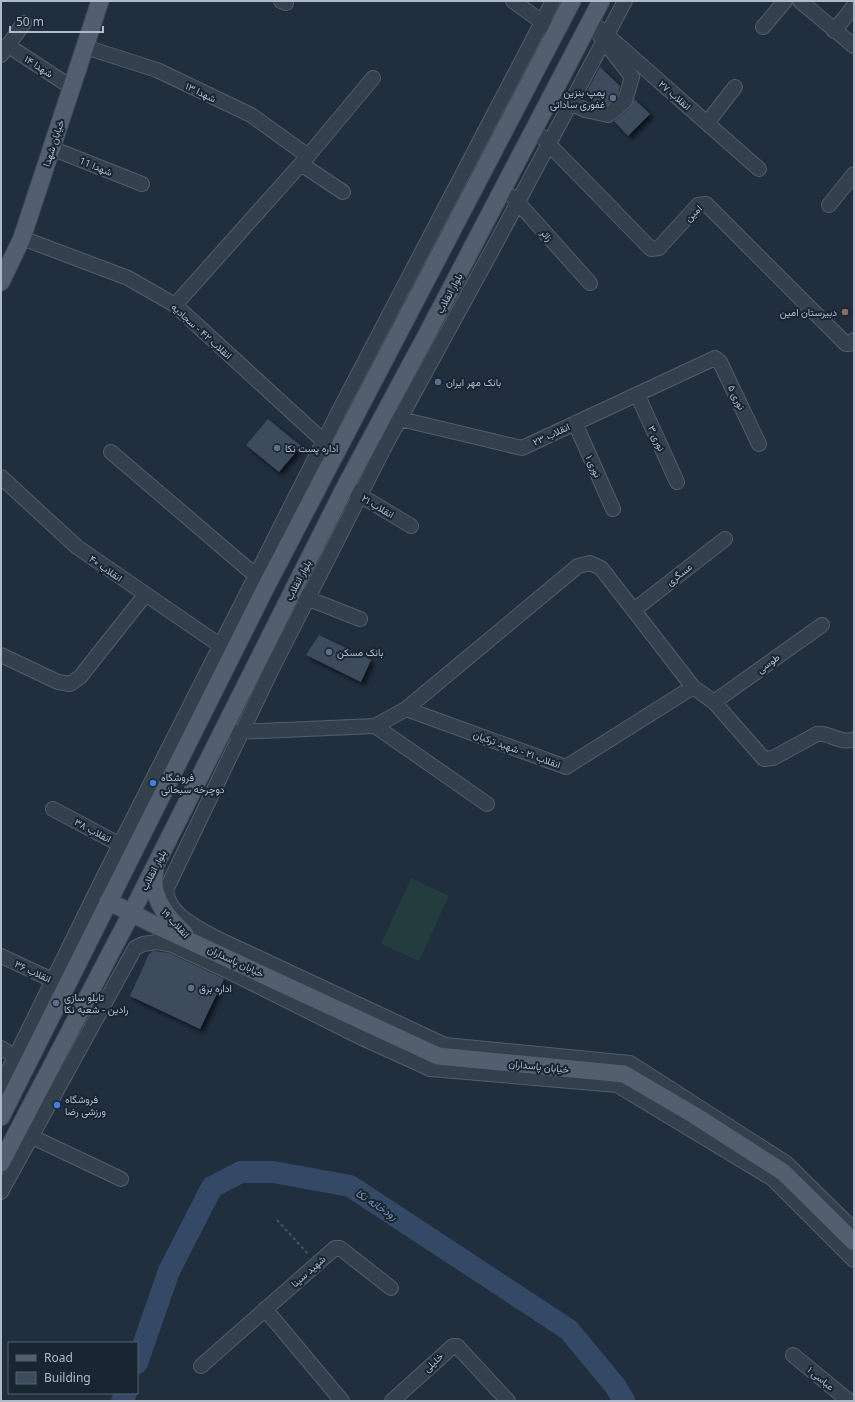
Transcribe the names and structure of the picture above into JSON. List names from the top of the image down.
{
  "streets": {
    "main road": [
      "خیابان شهدا",
      "بلوار انقلاب",
      "انقلاب ۱۹",
      "خیابان پاسداران"
    ],
    "street": [
      "شهدا ۱۴",
      "شهدا ۱۳",
      "انقلاب ۲۷",
      "شهدا 11",
      "امین",
      "زائر",
      "انقلاب ۴۲ - سجادیه",
      "نوری ۵",
      "انقلاب ۲۳",
      "نوری ۳",
      "نوری ۱",
      "انقلاب ۲۱",
      "انقلاب ۴۰",
      "عسگری",
      "طوسی",
      "انقلاب ۲۱ - شهید ترکیان",
      "انقلاب ۳۸",
      "انقلاب ۳۶",
      "شهید سینا",
      "خلیلی",
      "عباسی ۱"
    ]
  },
  "crossings": [
    ["شهدا ۱۴", "خیابان شهدا"],
    ["شهدا ۱۳", "خیابان شهدا"],
    ["انقلاب ۲۷", "بلوار انقلاب"],
    ["خیابان شهدا", "شهدا 11"],
    ["خیابان شهدا", "انقلاب ۴۲ - سجادیه"],
    ["امین", "بلوار انقلاب"],
    ["زائر", "بلوار انقلاب"],
    ["بلوار انقلاب", "انقلاب ۲۳"],
    ["بلوار انقلاب", "انقلاب ۲۱"],
    ["بلوار انقلاب", "انقلاب ۱۹"],
    ["نوری ۵", "انقلاب ۲۳"],
    ["انقلاب ۲۳", "نوری ۳"],
    ["انقلاب ۲۳", "نوری ۱"],
    ["انقلاب ۱۹", "خیابان پاسداران"]
  ],
  "water": ["رودخانه نکا"],
  "places": [
    "پمپ بنزین غفوری ساداتی",
    "دبیرستان امین",
    "بانک مهر ایران",
    "اداره پست نکا",
    "بانک مسکن",
    "فروشگاه دوچرخه سبحانی",
    "اداره برق",
    "تابلو سازی رادین - شعبه نکا",
    "فروشگاه ورزشی رضا"
  ],
  "legend": ["Road", "Building"],
  "scale_bar": "50 m"
}
